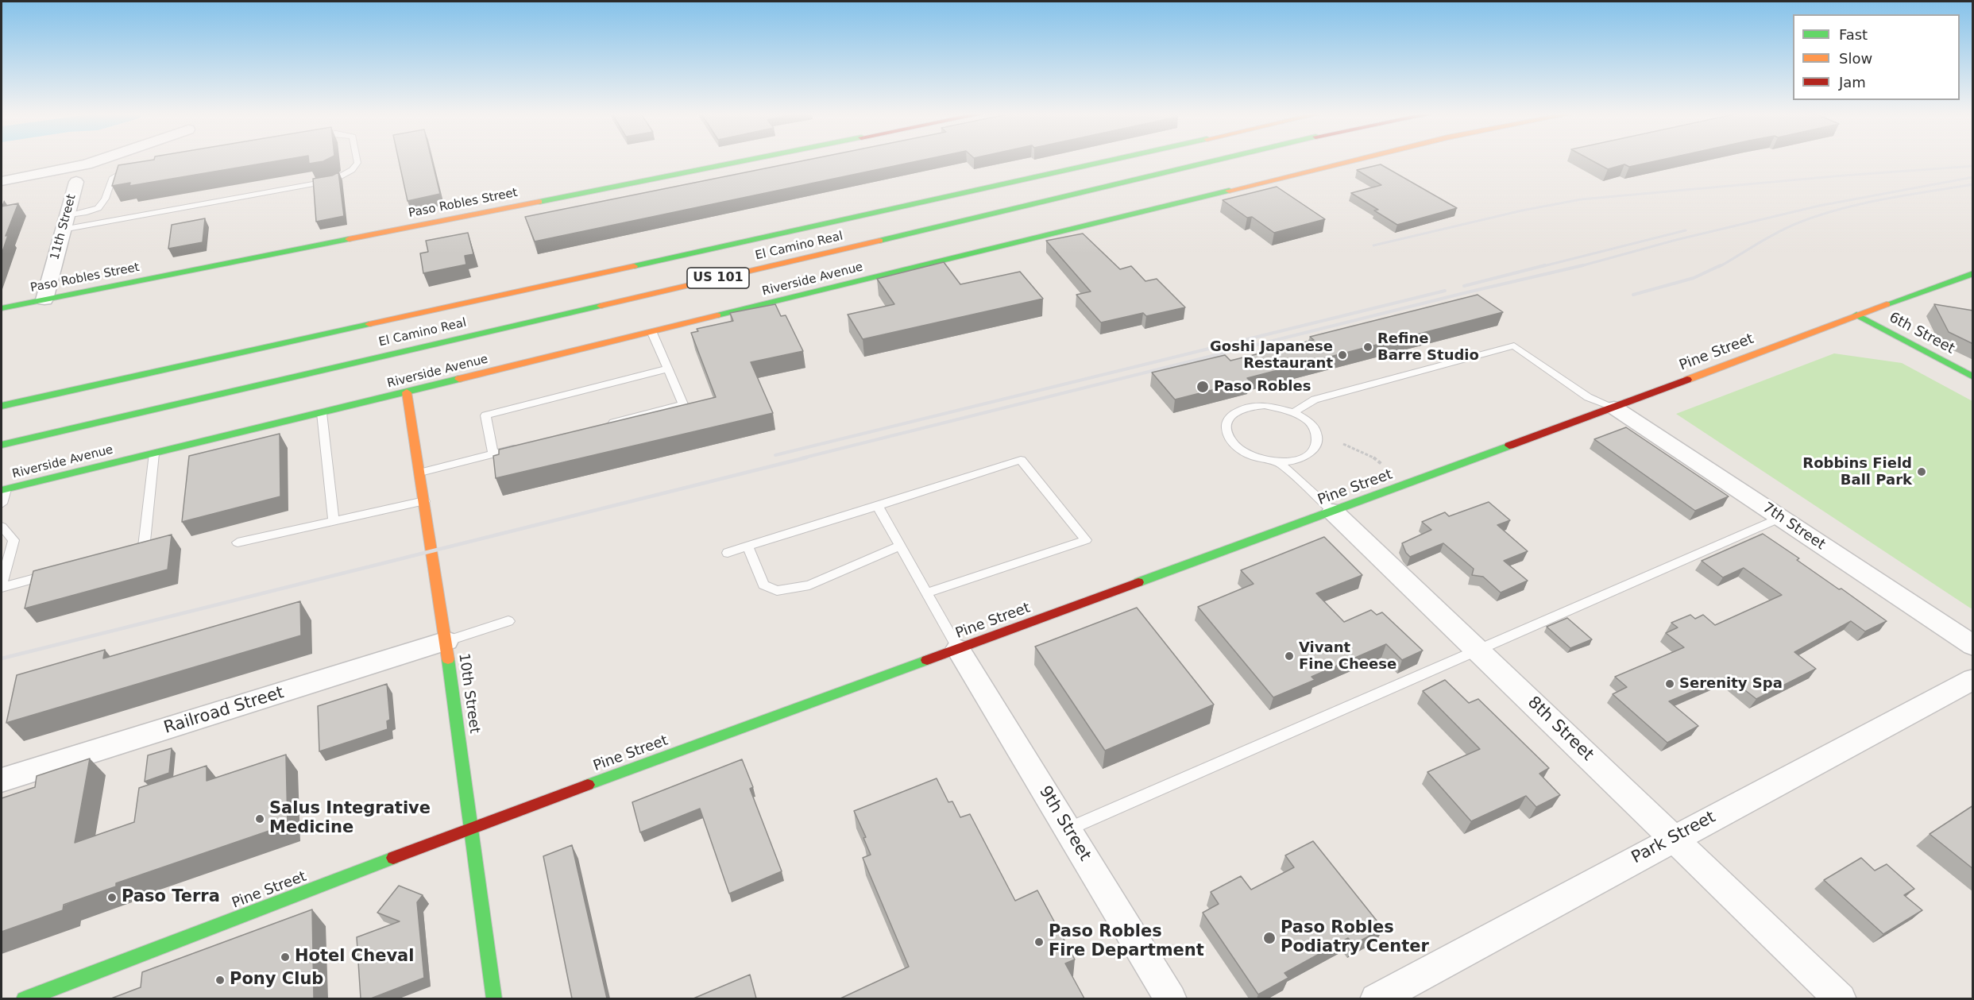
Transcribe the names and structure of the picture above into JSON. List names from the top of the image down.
{
  "streets": {
    "main road": [
      "Paso Robles Street",
      "El Camino Real",
      "US 101",
      "Riverside Avenue",
      "6th Street",
      "Pine Street",
      "10th Street"
    ],
    "street": [
      "11th Street",
      "7th Street",
      "Railroad Street",
      "8th Street",
      "9th Street",
      "Park Street"
    ]
  },
  "crossings": [
    ["Paso Robles Street", "11th Street"],
    ["Riverside Avenue", "10th Street"],
    ["6th Street", "Pine Street"],
    ["Pine Street", "7th Street"],
    ["Pine Street", "10th Street"],
    ["Pine Street", "8th Street"],
    ["Pine Street", "9th Street"],
    ["10th Street", "Railroad Street"],
    ["8th Street", "Park Street"]
  ],
  "places": [
    "Refine Barre Studio",
    "Goshi Japanese Restaurant",
    "Paso Robles",
    "Robbins Field Ball Park",
    "Vivant Fine Cheese",
    "Serenity Spa",
    "Salus Integrative Medicine",
    "Paso Terra",
    "Paso Robles Podiatry Center",
    "Paso Robles Fire Department",
    "Hotel Cheval",
    "Pony Club"
  ],
  "legend": ["Fast", "Slow", "Jam"]
}
